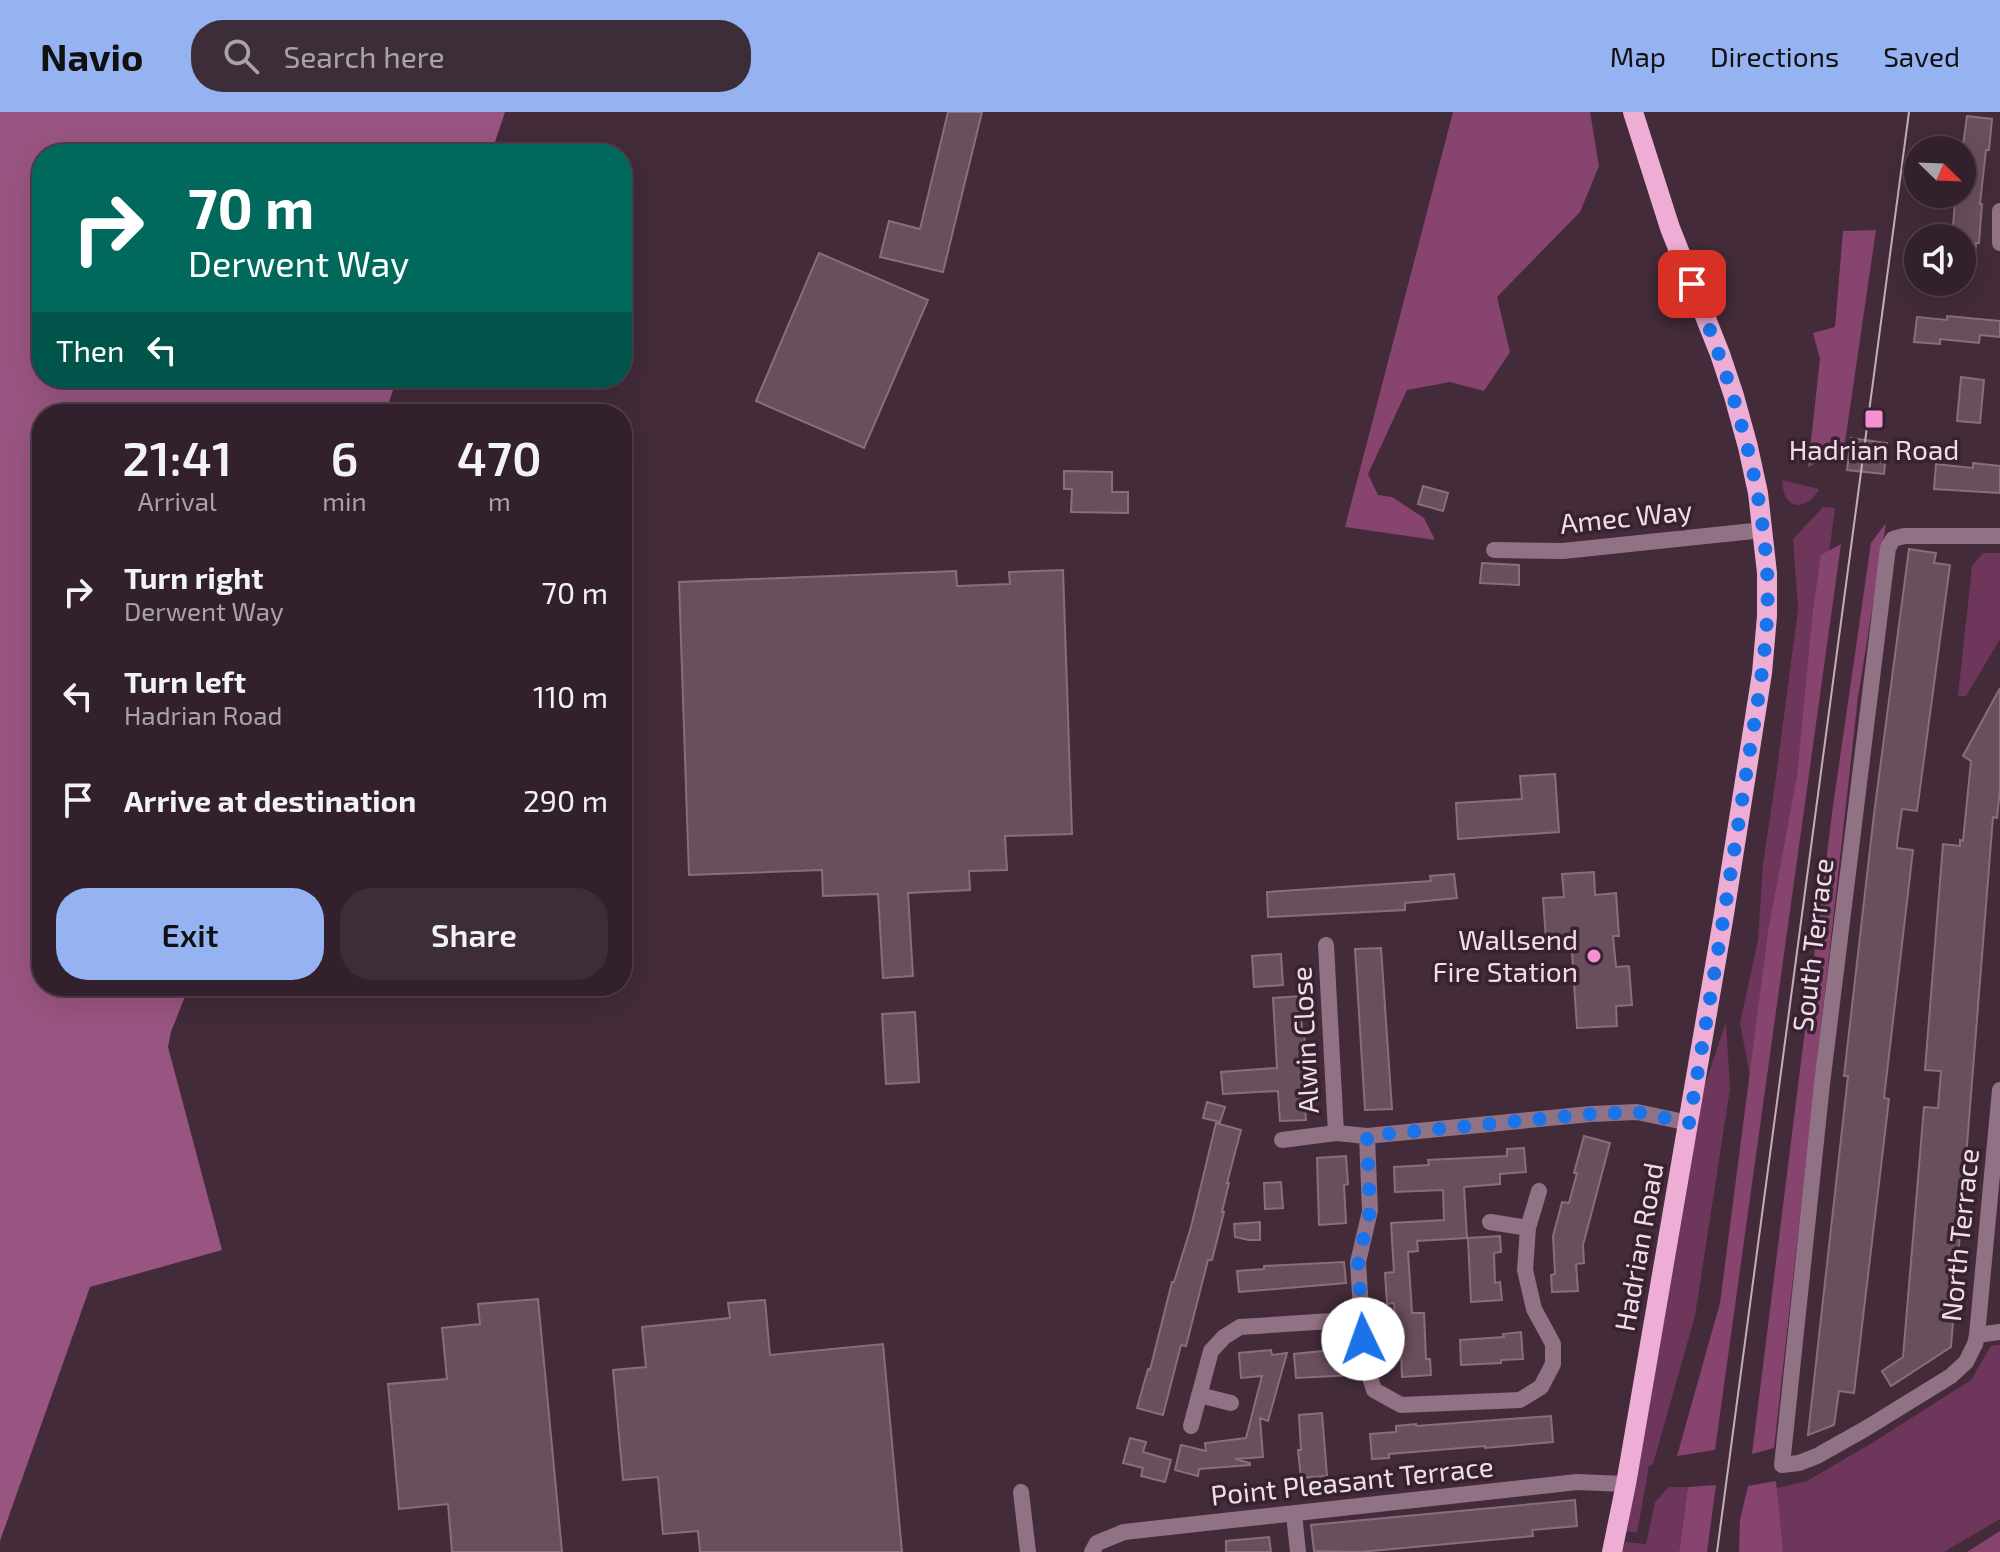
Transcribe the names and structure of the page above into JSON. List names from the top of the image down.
{
  "streets": {
    "main road": ["Hadrian Road"],
    "street": [
      "Amec Way",
      "South Terrace",
      "Alwin Close",
      "North Terrace",
      "Point Pleasant Terrace"
    ]
  },
  "crossings": [
    ["Amec Way", "Hadrian Road"],
    ["South Terrace", "North Terrace"],
    ["Hadrian Road", "Point Pleasant Terrace"]
  ],
  "places": {
    "transit": ["Hadrian Road"],
    "other": ["Wallsend Fire Station"]
  },
  "north": "bottom right",
  "page": {
    "header": "Navio",
    "search": "Search here",
    "nav": ["Map", "Directions", "Saved"],
    "turn": ["70 m", "Derwent Way"],
    "then": "Then",
    "eta": [
      "21:41",
      "Arrival",
      "6",
      "min",
      "470",
      "m"
    ],
    "list": [
      {
        "name": "Turn right",
        "note": "Derwent Way",
        "value": "70 m"
      },
      {
        "name": "Turn left",
        "note": "Hadrian Road",
        "value": "110 m"
      },
      {
        "name": "Arrive at destination",
        "value": "290 m"
      }
    ],
    "buttons": ["Exit", "Share"]
  }
}
